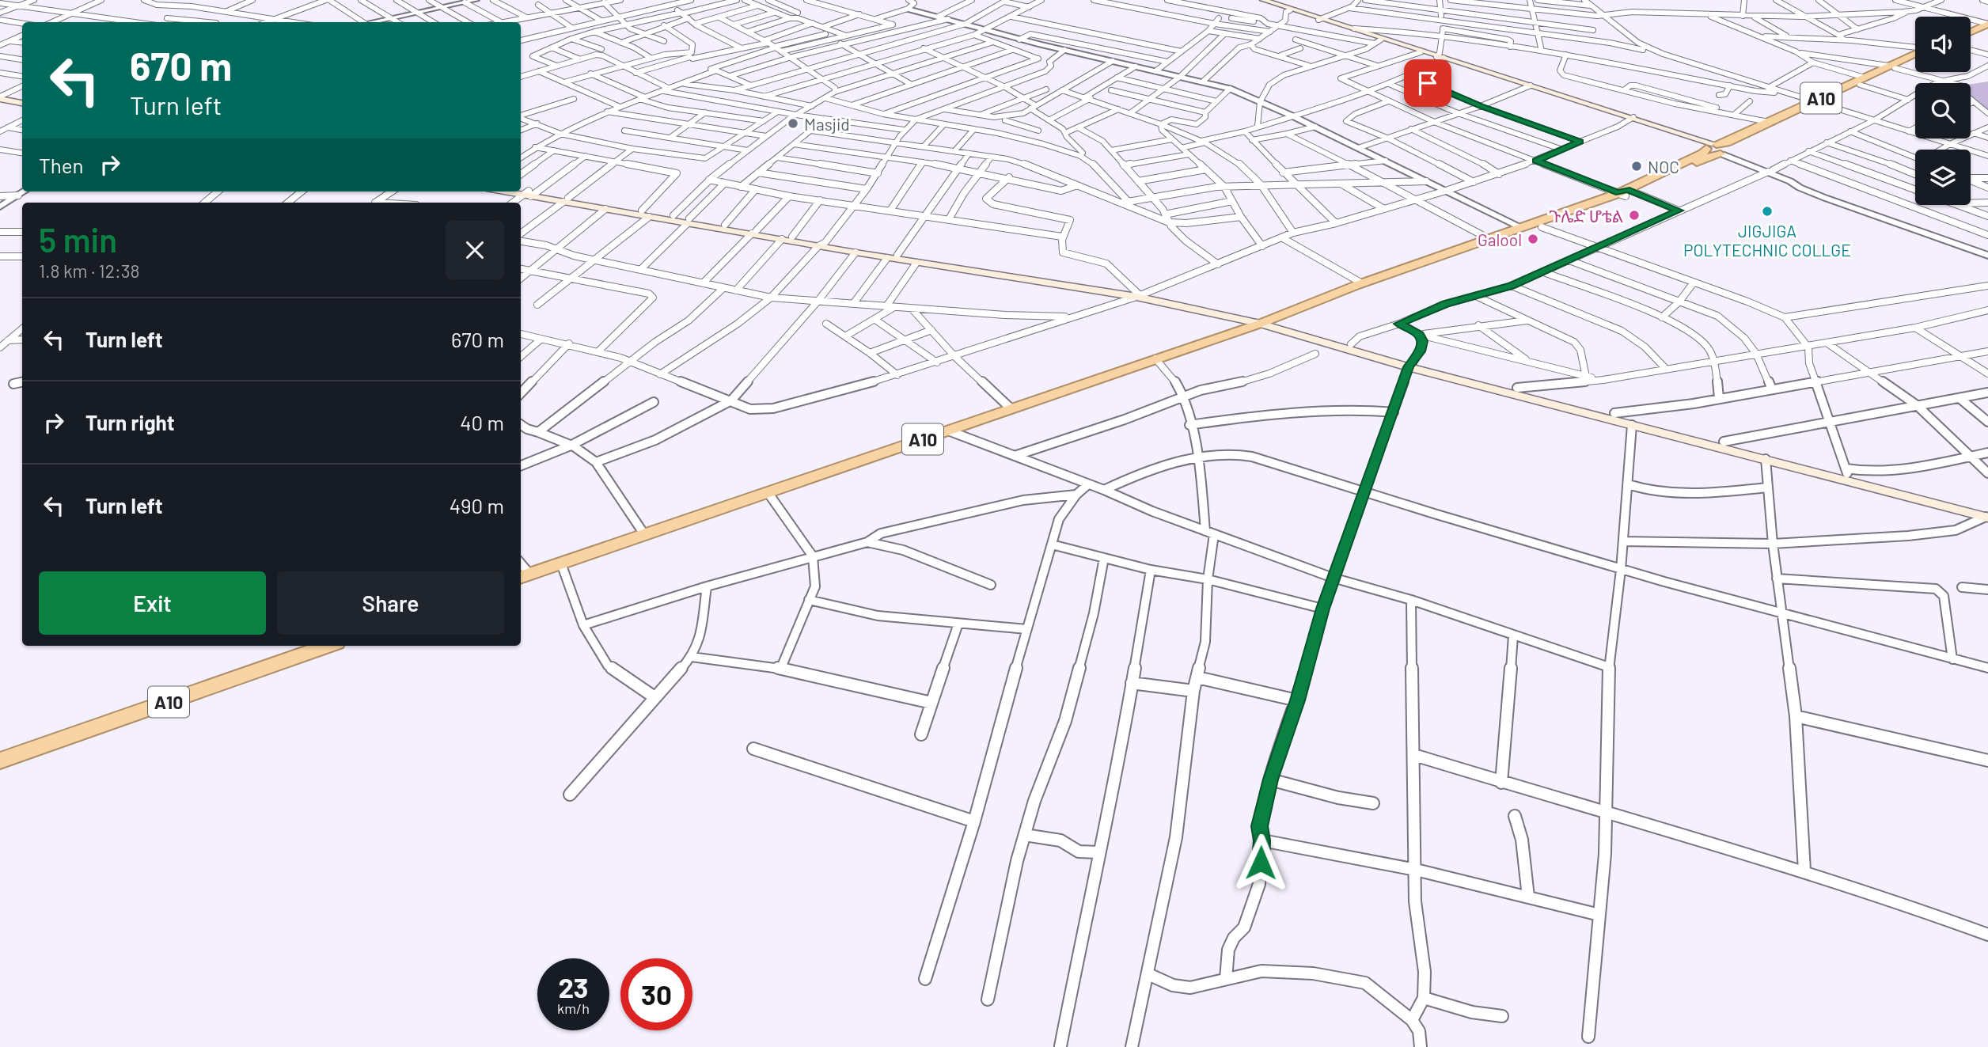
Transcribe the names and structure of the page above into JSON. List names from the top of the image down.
{
  "streets": {
    "highway": ["A10"]
  },
  "places": [
    "Masjid",
    "NOC",
    "JIGJIGA POLYTECHNIC COLLGE",
    "ጉሌድ ሆቴል",
    "Galool"
  ],
  "page": {
    "turn": ["670 m", "Turn left"],
    "then": "Then",
    "heading": ["5 min", "1.8 km · 12:38"],
    "list": [
      {
        "name": "Turn left",
        "value": "670 m"
      },
      {
        "name": "Turn right",
        "value": "40 m"
      },
      {
        "name": "Turn left",
        "value": "490 m"
      }
    ],
    "buttons": ["Exit", "Share"],
    "speed": "23 km/h",
    "limit": "30"
  }
}
